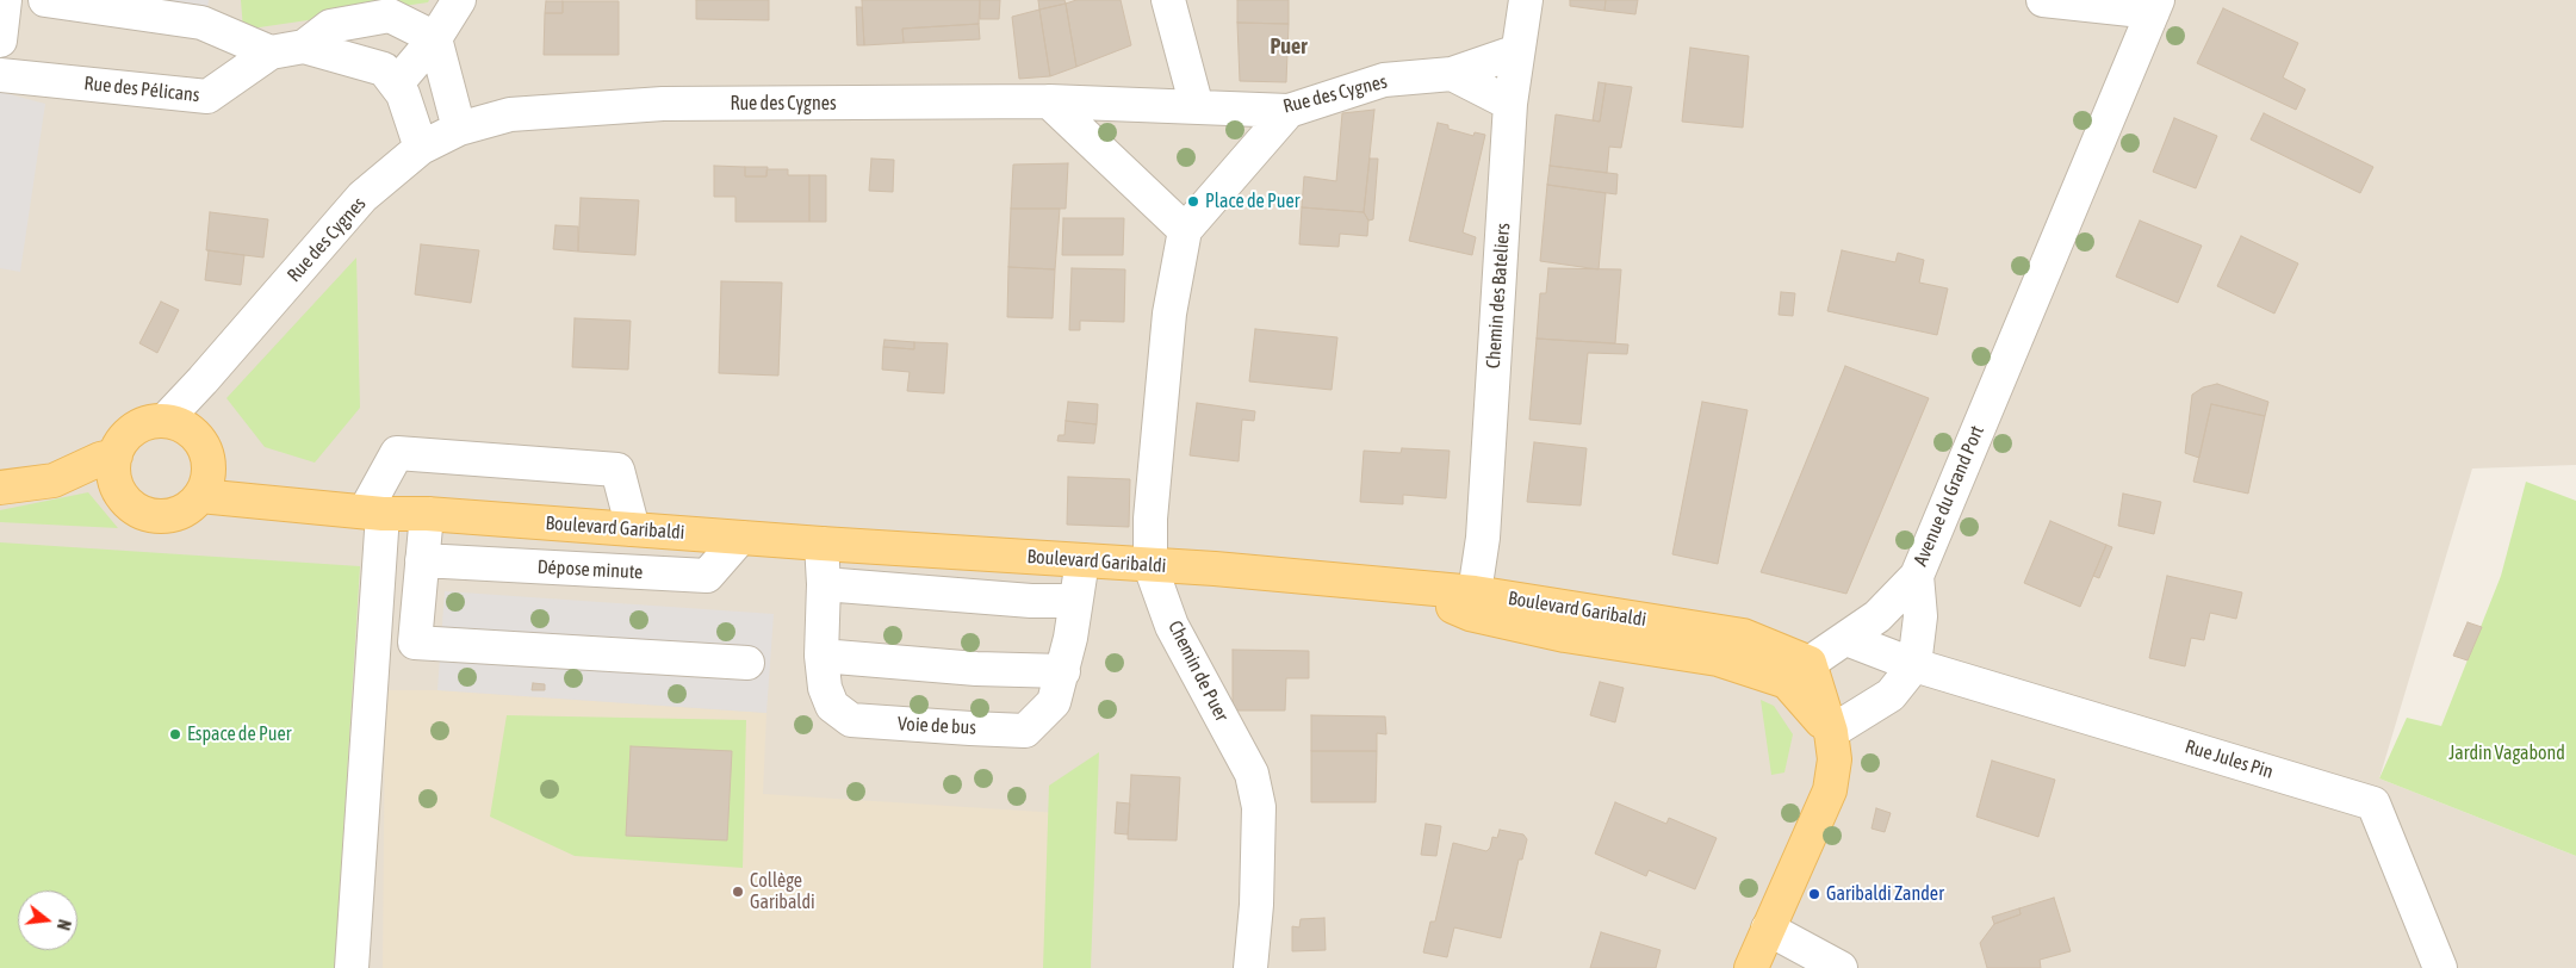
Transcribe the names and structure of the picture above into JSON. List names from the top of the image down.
{
  "streets": {
    "main road": ["Boulevard Garibaldi"],
    "street": [
      "Rue des Pélicans",
      "Rue des Cygnes",
      "Chemin des Bateliers",
      "Avenue du Grand Port",
      "Dépose minute",
      "Chemin de Puer",
      "Voie de bus",
      "Rue Jules Pin"
    ]
  },
  "crossings": [
    ["Rue des Pélicans", "Rue des Cygnes"],
    ["Rue des Cygnes", "Chemin des Bateliers"],
    ["Rue des Cygnes", "Boulevard Garibaldi"],
    ["Chemin des Bateliers", "Boulevard Garibaldi"],
    ["Avenue du Grand Port", "Rue Jules Pin"],
    ["Boulevard Garibaldi", "Dépose minute"],
    ["Boulevard Garibaldi", "Chemin de Puer"],
    ["Boulevard Garibaldi", "Voie de bus"]
  ],
  "districts": ["Puer"],
  "parks": ["Jardin Vagabond"],
  "places": [
    "Place de Puer",
    "Espace de Puer",
    "Collège Garibaldi",
    "Garibaldi Zander"
  ],
  "north": "right"
}
